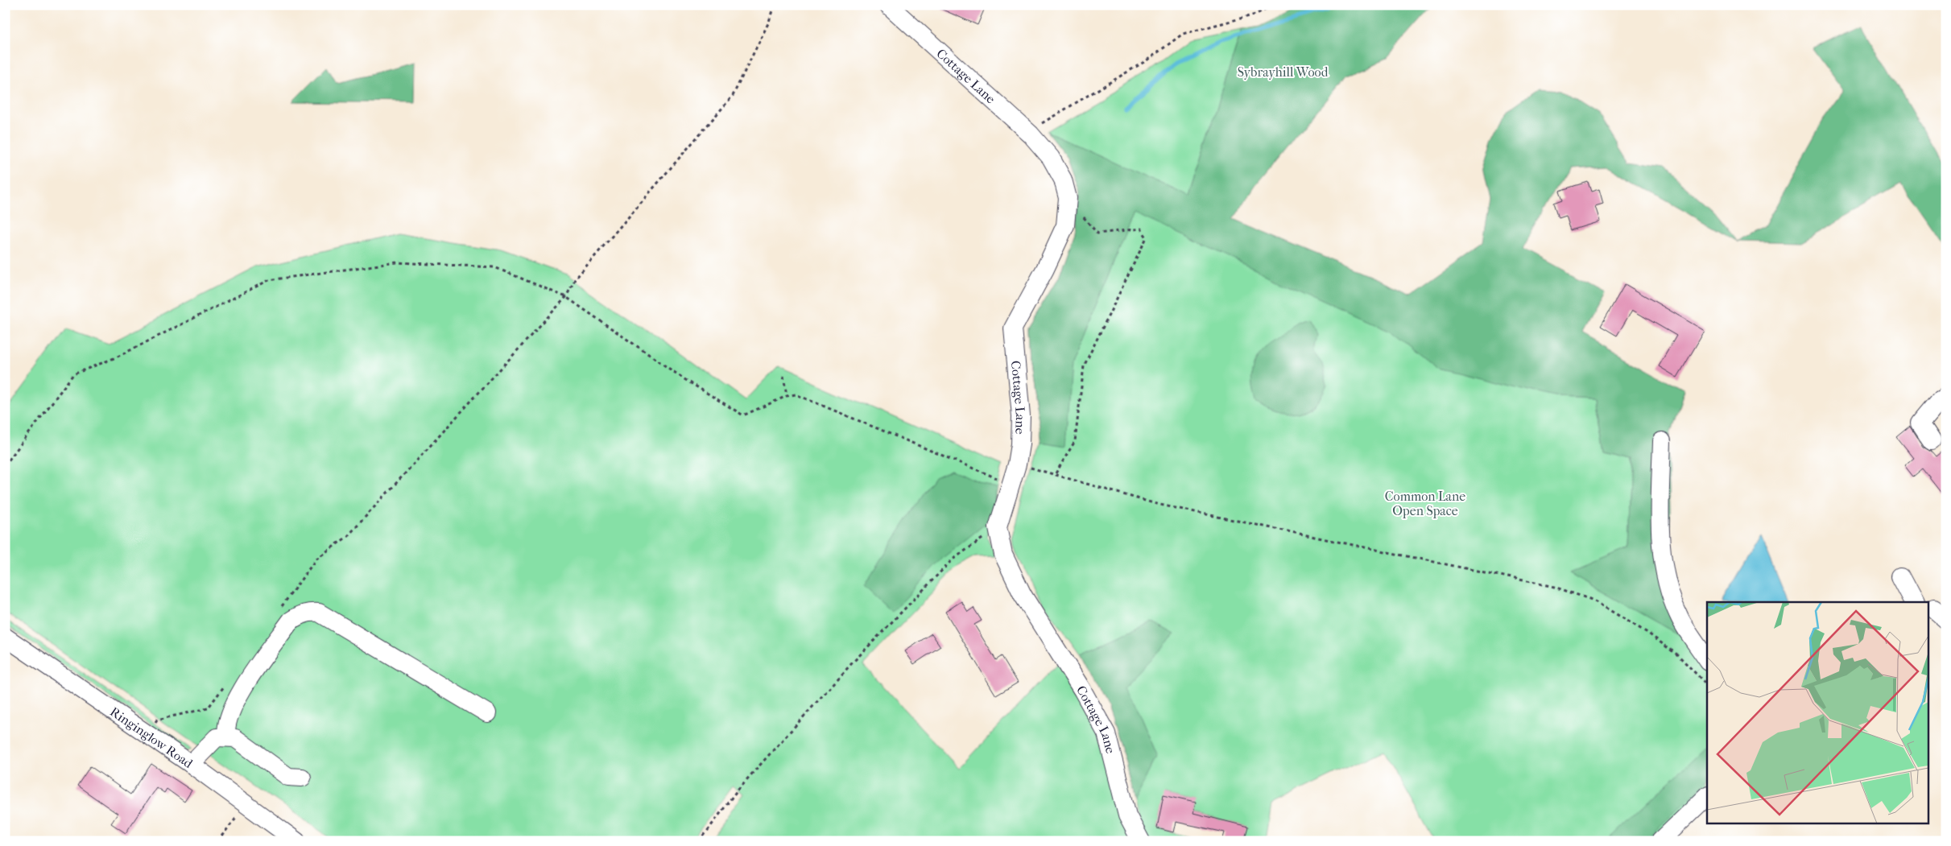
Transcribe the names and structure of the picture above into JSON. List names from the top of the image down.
{
  "streets": {
    "street": ["Cottage Lane", "Ringinglow Road"]
  },
  "parks": ["Sybrayhill Wood", "Common Lane Open Space"]
}
